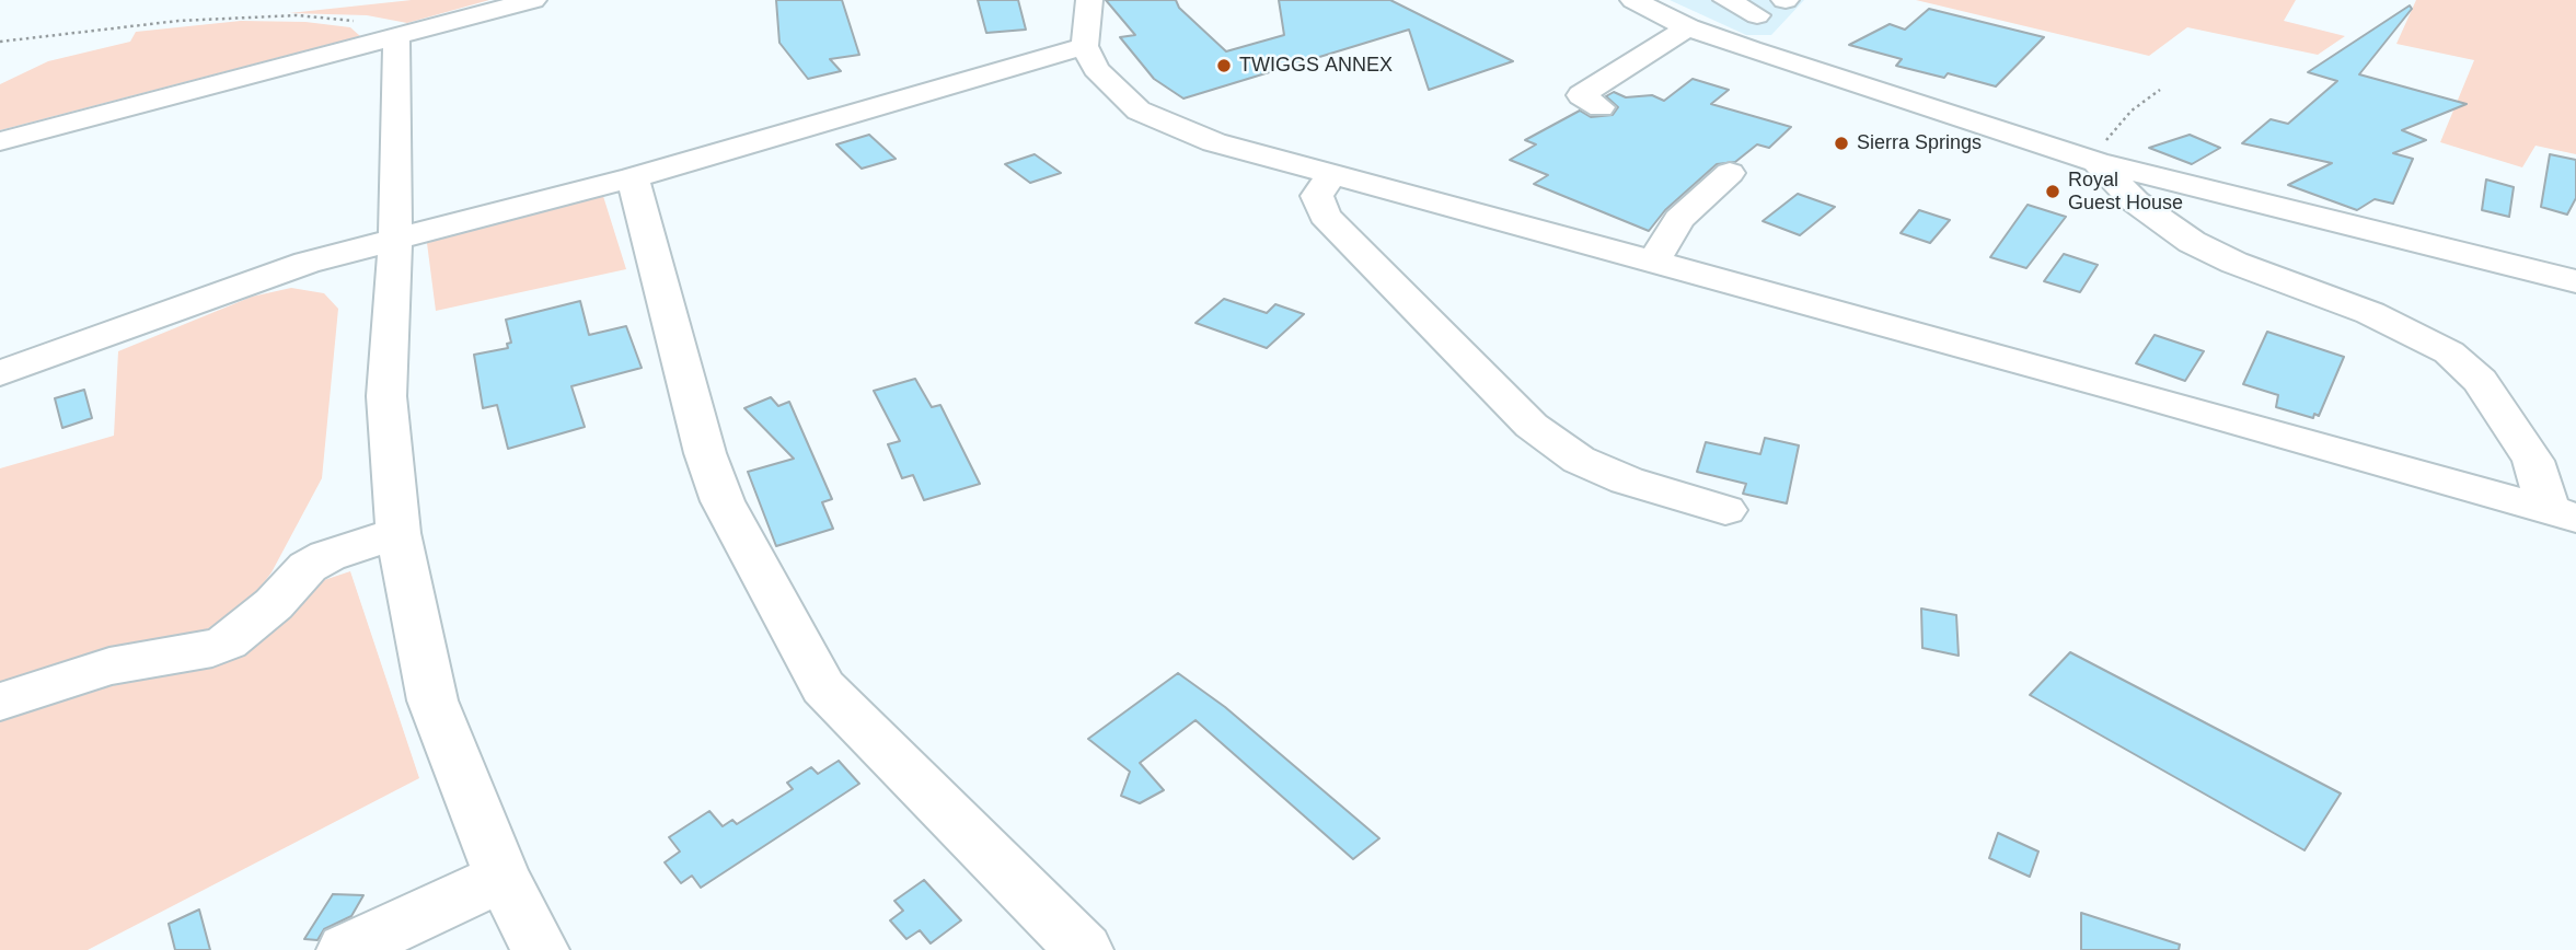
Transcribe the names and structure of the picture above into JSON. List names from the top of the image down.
{
  "places": ["TWIGGS ANNEX", "Sierra Springs", "Royal Guest House"]
}
